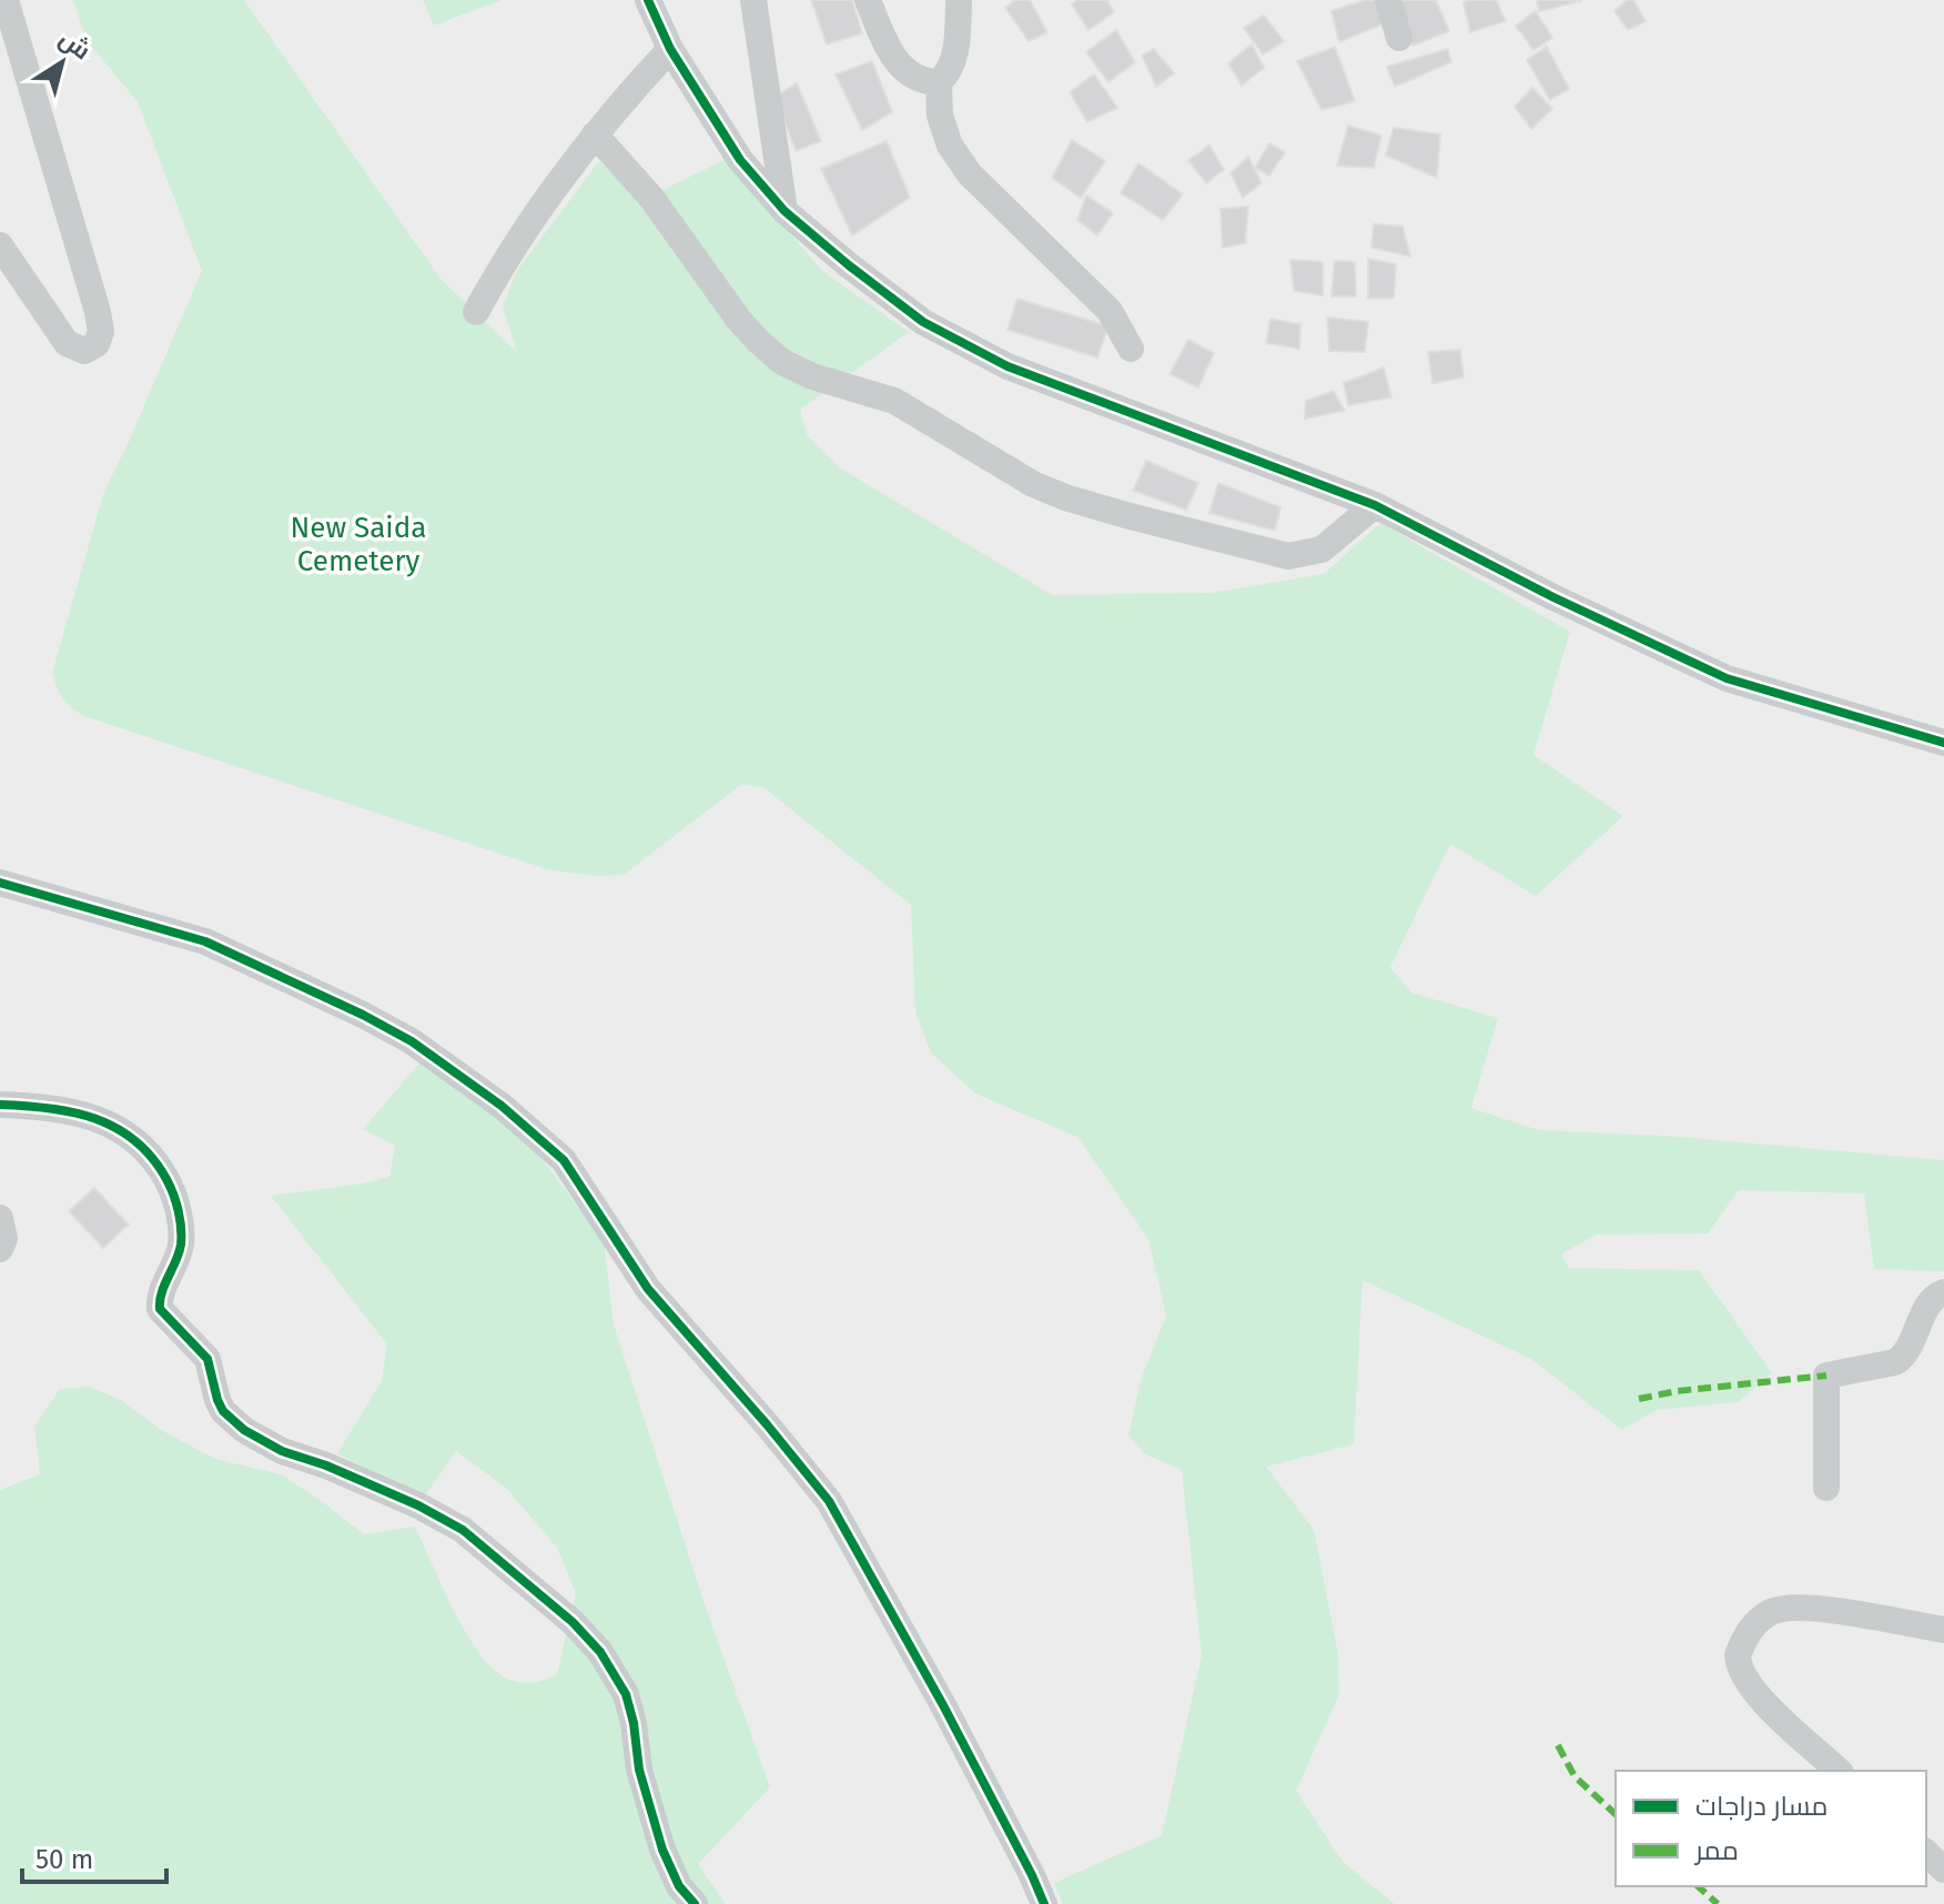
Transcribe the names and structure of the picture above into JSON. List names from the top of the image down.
{
  "parks": ["New Saida Cemetery"],
  "legend": ["مسار دراجات", "ممر"],
  "scale_bar": "50 m",
  "north": "top right"
}
